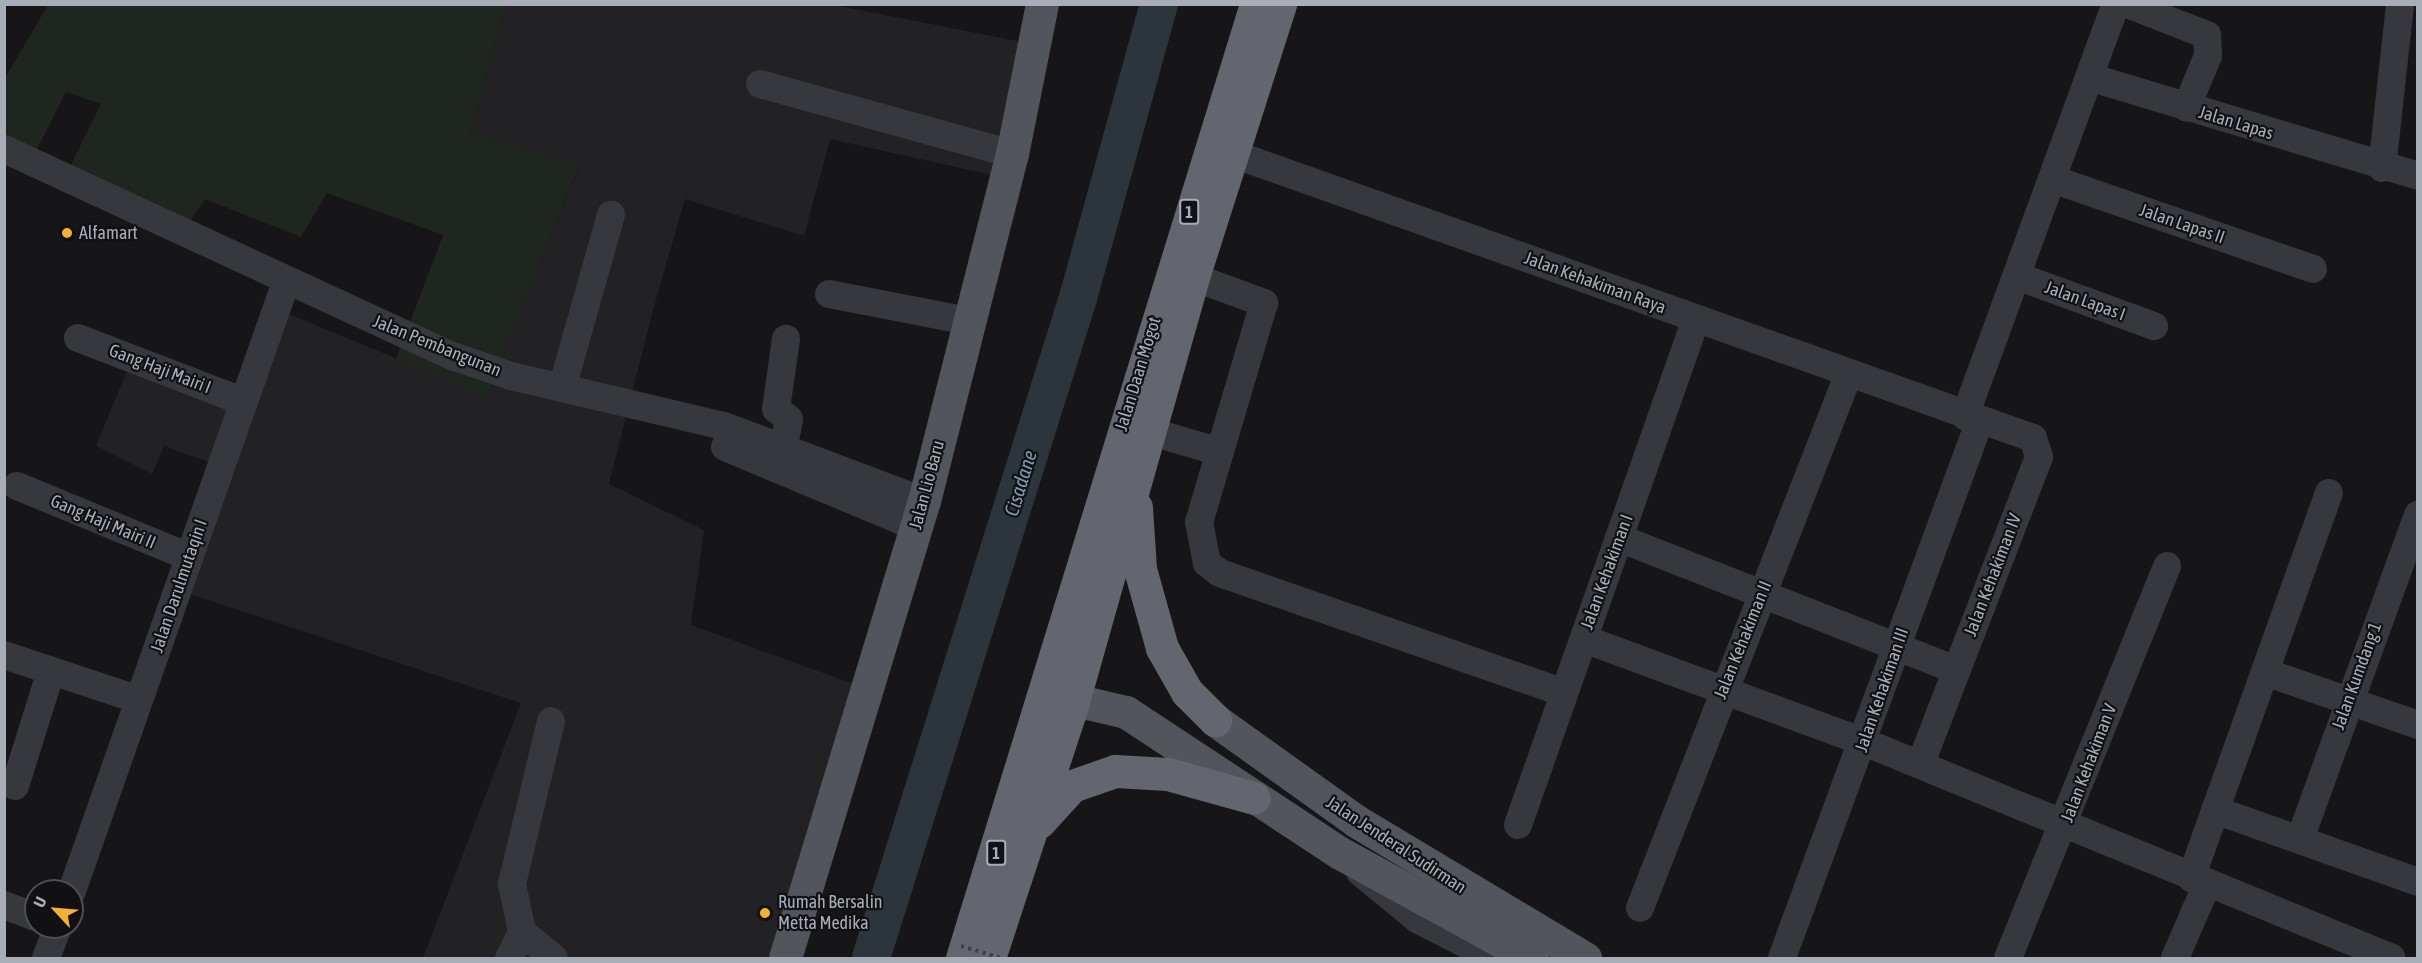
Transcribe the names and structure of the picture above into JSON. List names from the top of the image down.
{
  "streets": {
    "highway": ["1", "Jalan Daan Mogot"],
    "main road": ["Jalan Lio Baru", "Jalan Jenderal Sudirman"],
    "street": [
      "Jalan Lapas",
      "Jalan Lapas II",
      "Jalan Kehakiman Raya",
      "Jalan Lapas I",
      "Jalan Pembangunan",
      "Gang Haji Mairi I",
      "Gang Haji Mairi II",
      "Jalan Kehakiman I",
      "Jalan Kehakiman IV",
      "Jalan Darulmutaqin I",
      "Jalan Kehakiman II",
      "Jalan Kumdang 1",
      "Jalan Kehakiman III",
      "Jalan Kehakiman V"
    ]
  },
  "crossings": [
    ["Jalan Lapas", "Jalan Kehakiman III"],
    ["Jalan Lapas II", "Jalan Kehakiman III"],
    ["Jalan Kehakiman Raya", "Jalan Daan Mogot"],
    ["Jalan Kehakiman Raya", "Jalan Kehakiman I"],
    ["Jalan Kehakiman Raya", "Jalan Kehakiman IV"],
    ["Jalan Kehakiman Raya", "Jalan Kehakiman II"],
    ["Jalan Kehakiman Raya", "Jalan Kehakiman III"],
    ["Jalan Lapas I", "Jalan Kehakiman III"],
    ["Jalan Pembangunan", "Jalan Lio Baru"],
    ["Jalan Pembangunan", "Jalan Darulmutaqin I"],
    ["Gang Haji Mairi I", "Jalan Darulmutaqin I"],
    ["Jalan Daan Mogot", "Jalan Jenderal Sudirman"],
    ["Gang Haji Mairi II", "Jalan Darulmutaqin I"],
    ["Jalan Kehakiman IV", "Jalan Kehakiman III"]
  ],
  "water": ["Cisadane"],
  "places": ["Alfamart", "Rumah Bersalin Metta Medika"],
  "north": "top left"
}
